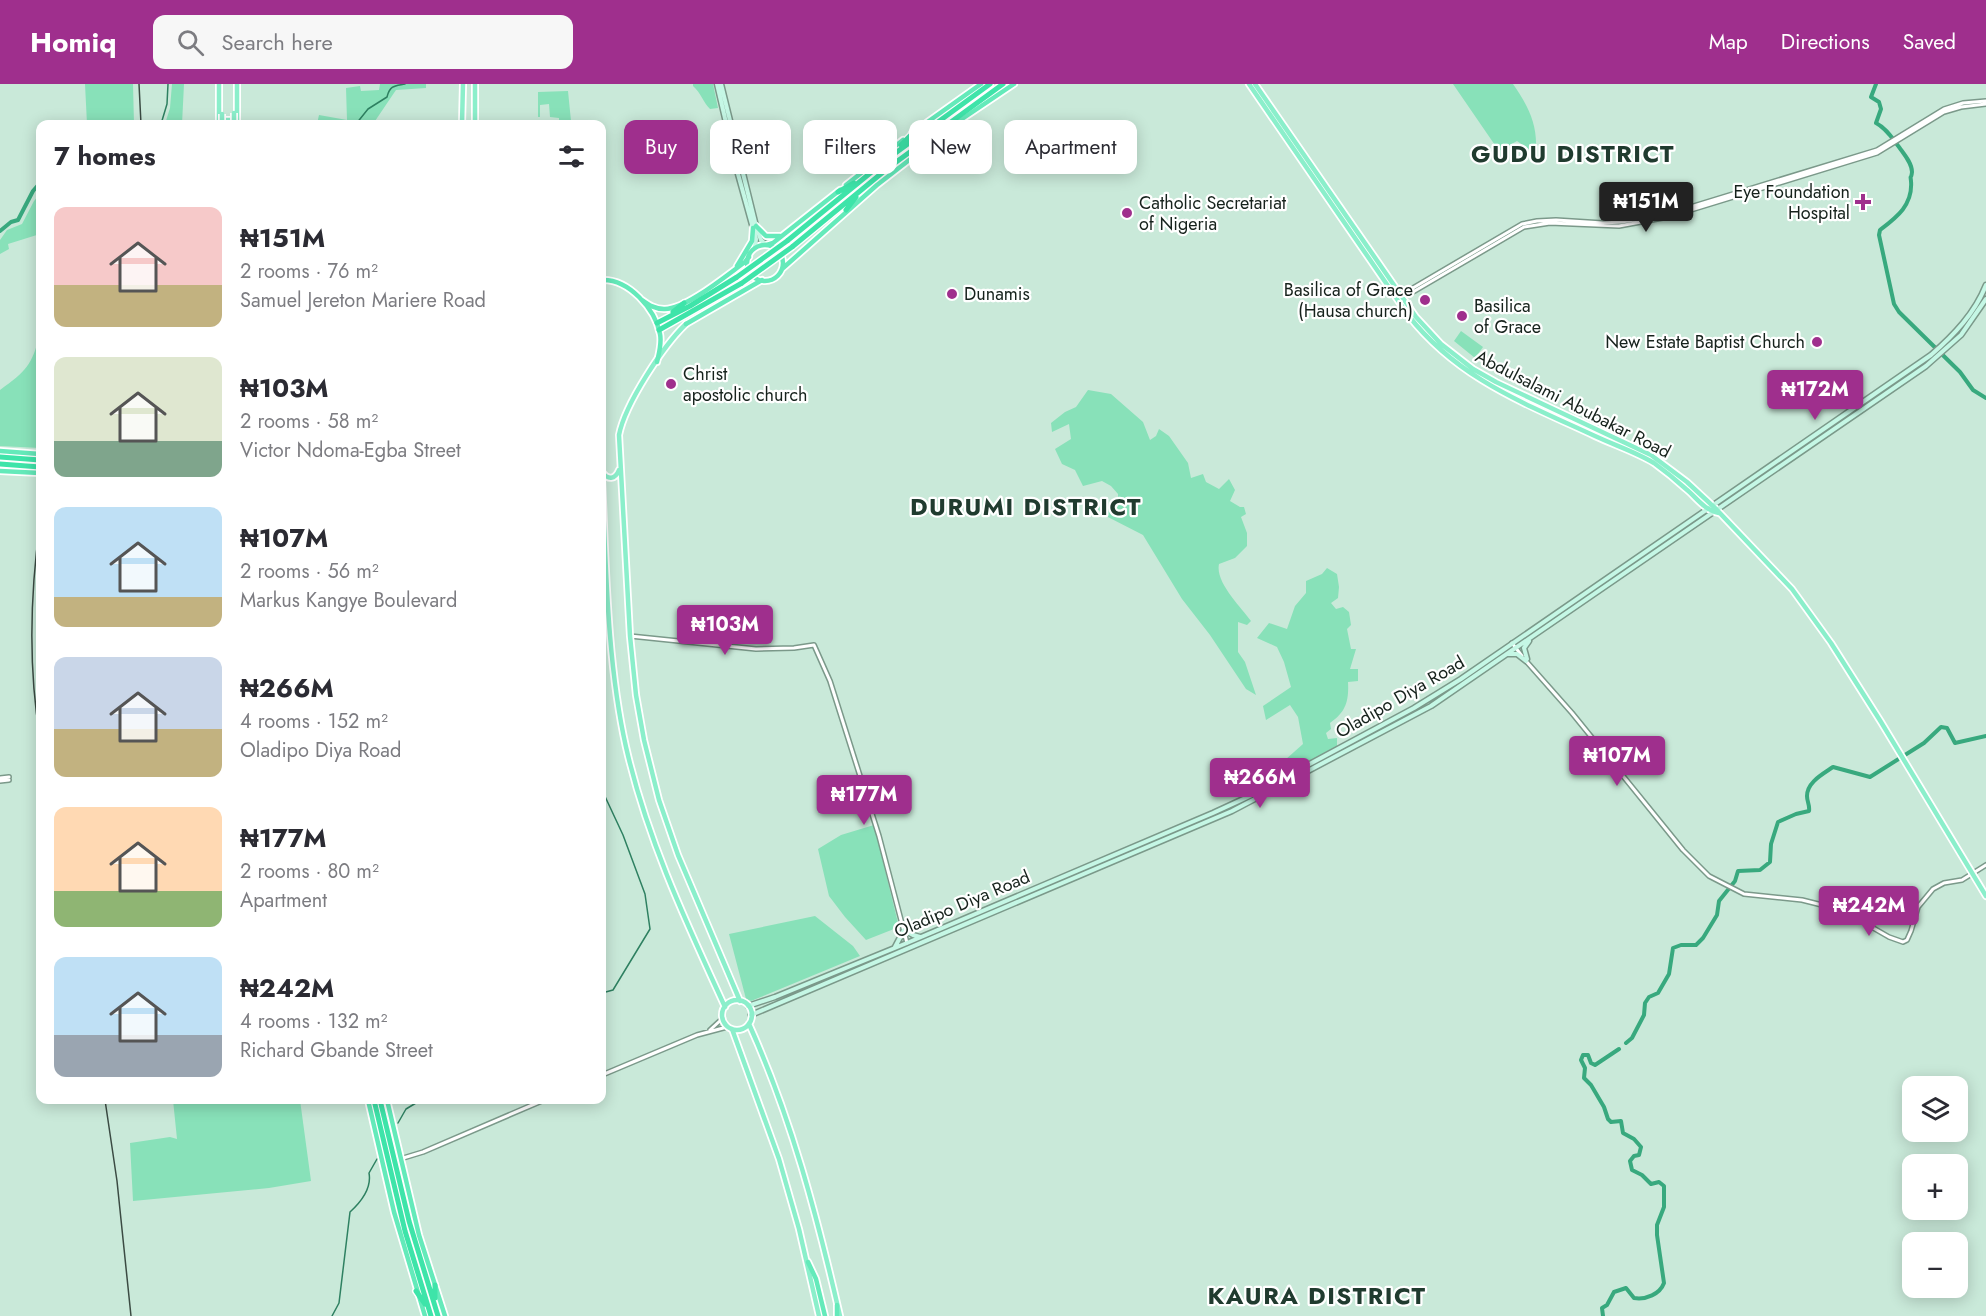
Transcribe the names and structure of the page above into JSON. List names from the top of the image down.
{
  "streets": {
    "main road": ["Abdulsalami Abubakar Road", "Oladipo Diya Road"]
  },
  "crossings": [
    ["Abdulsalami Abubakar Road", "Oladipo Diya Road"]
  ],
  "districts": ["GUDU DISTRICT", "DURUMI DISTRICT", "KAURA DISTRICT"],
  "places": {
    "health": ["Eye Foundation Hospital"],
    "other": [
      "Catholic Secretariat of Nigeria",
      "Dunamis",
      "Basilica of Grace (Hausa church)",
      "Basilica of Grace",
      "New Estate Baptist Church",
      "Christ apostolic church"
    ]
  },
  "page": {
    "header": "Homiq",
    "search": "Search here",
    "nav": ["Map", "Directions", "Saved"],
    "chip": [
      "Buy",
      "Rent",
      "Filters",
      "New",
      "Apartment"
    ],
    "heading": "7 homes",
    "price": [
      "₦151M",
      "₦172M",
      "₦103M",
      "₦107M",
      "₦266M",
      "₦177M",
      "₦242M"
    ],
    "list": [
      {
        "name": "₦151M",
        "note": "2 rooms · 76 m² · Samuel Jereton Mariere Road"
      },
      {
        "name": "₦103M",
        "note": "2 rooms · 58 m² · Victor Ndoma-Egba Street"
      },
      {
        "name": "₦107M",
        "note": "2 rooms · 56 m² · Markus Kangye Boulevard"
      },
      {
        "name": "₦266M",
        "note": "4 rooms · 152 m² · Oladipo Diya Road"
      },
      {
        "name": "₦177M",
        "note": "2 rooms · 80 m² · Apartment"
      },
      {
        "name": "₦242M",
        "note": "4 rooms · 132 m² · Richard Gbande Street"
      }
    ],
    "map_buttons": ["+", "−"]
  }
}
